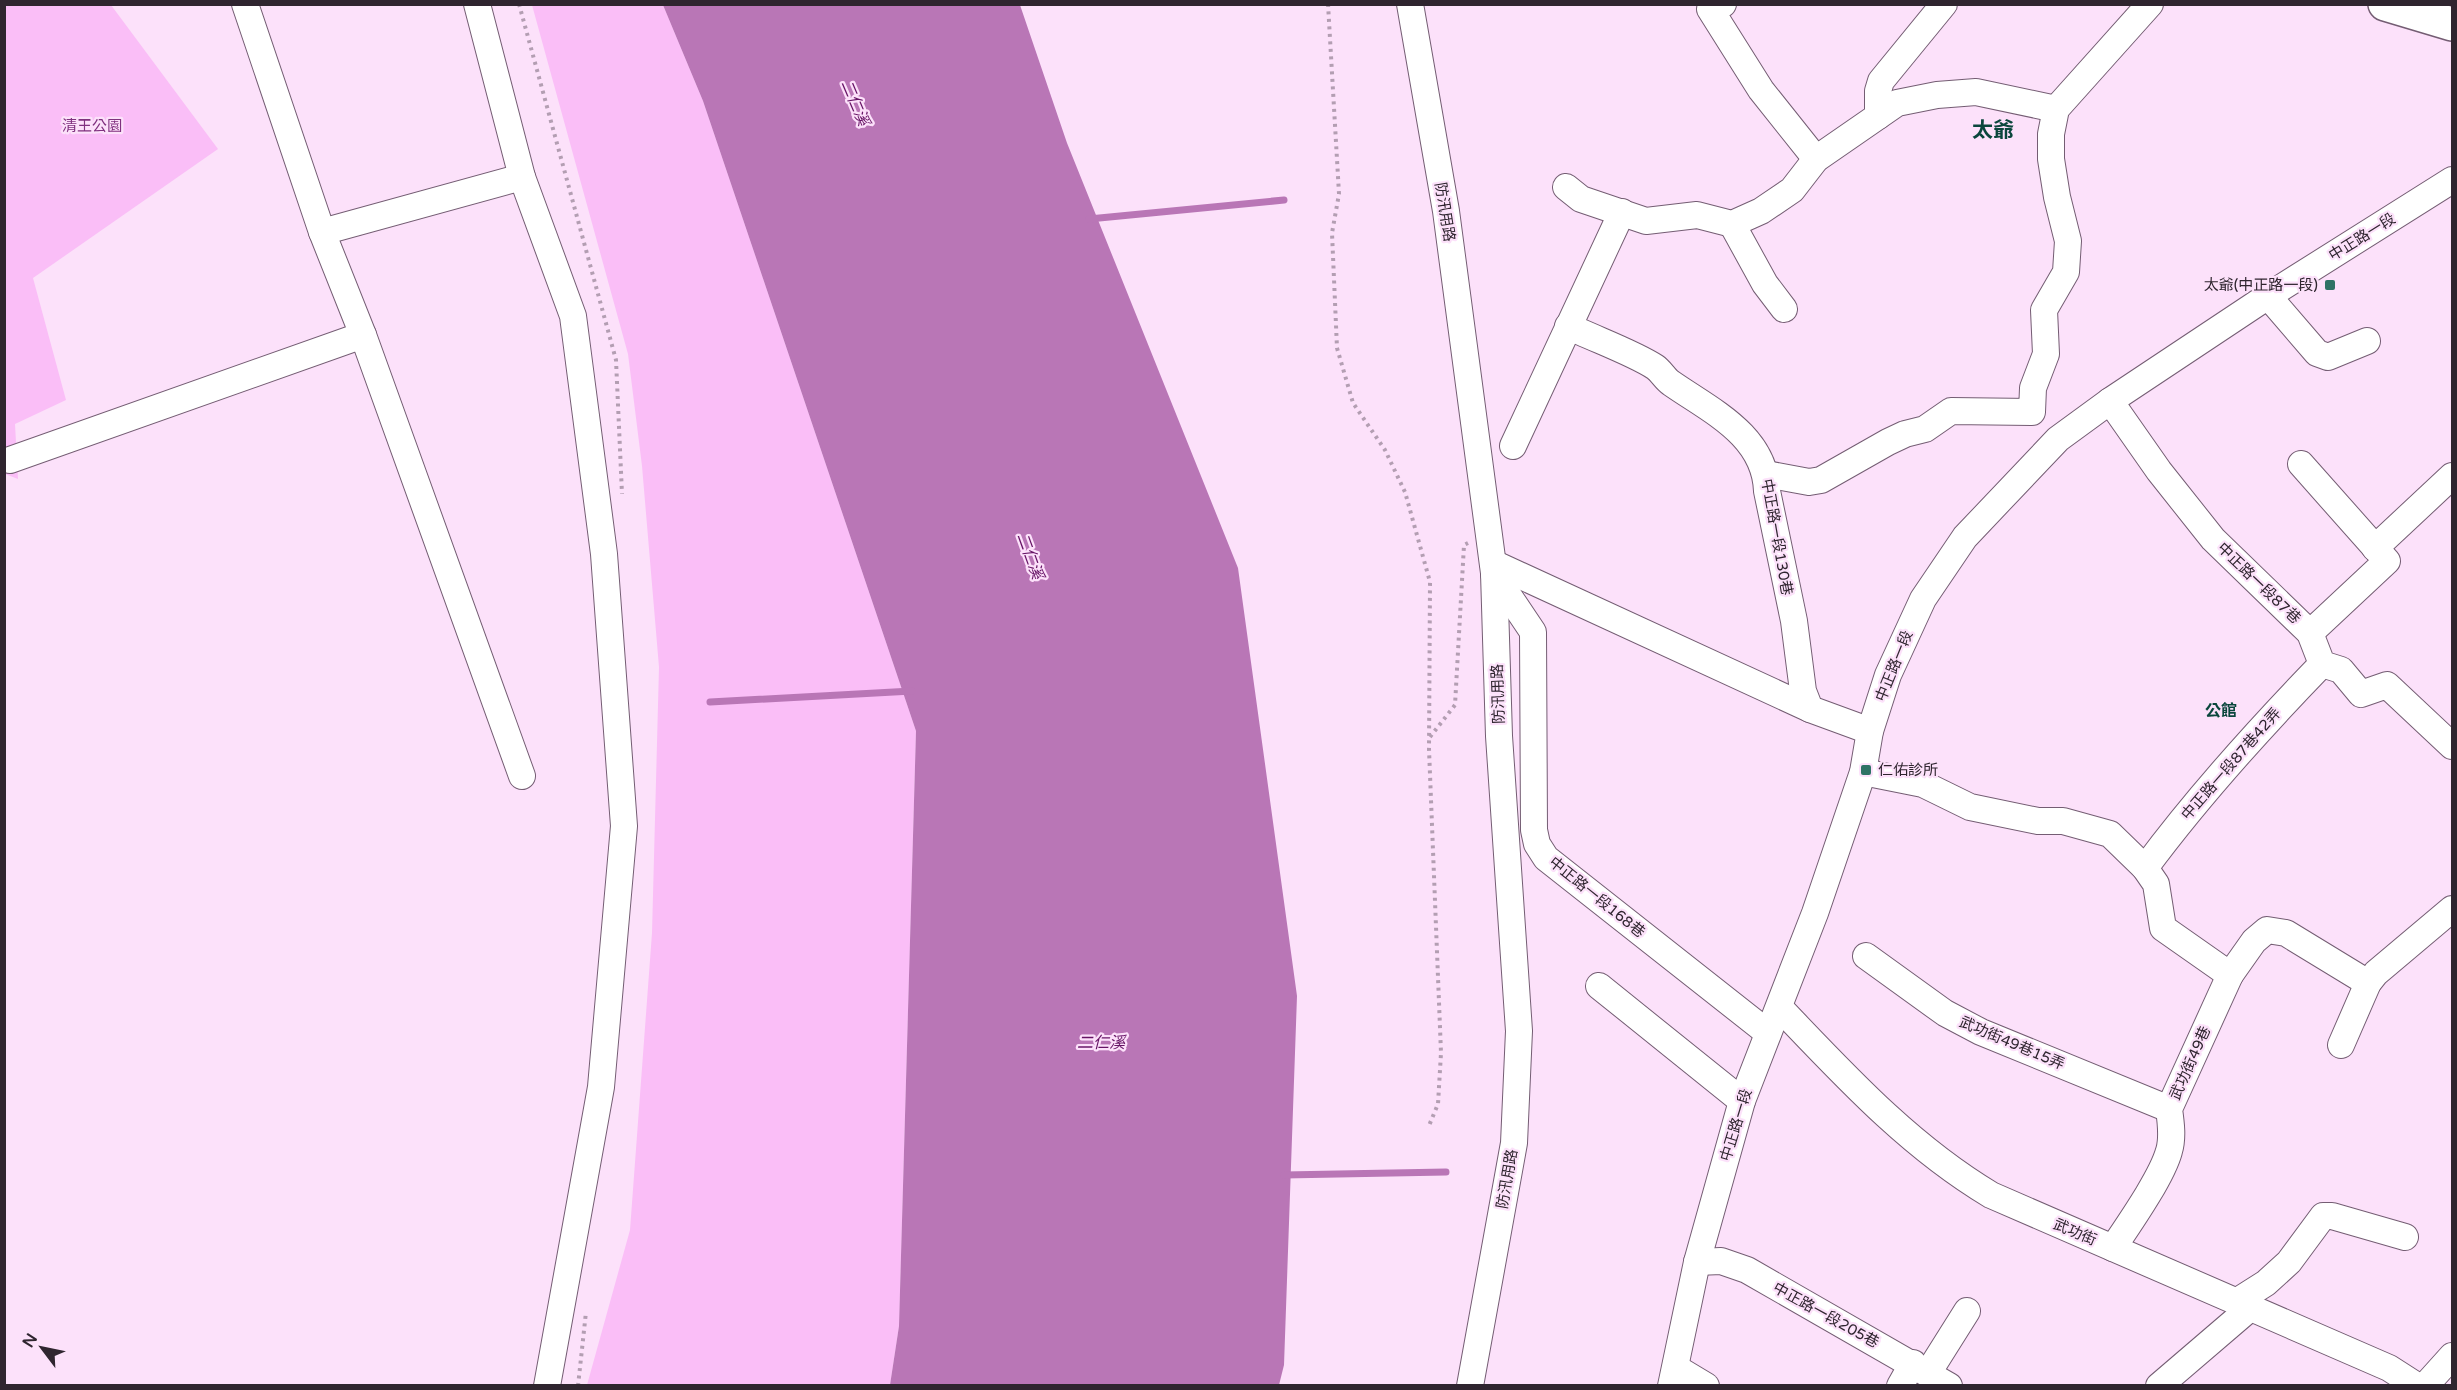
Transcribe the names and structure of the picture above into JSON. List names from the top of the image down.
{
  "streets": {
    "street": [
      "防汛用路",
      "中正路一段",
      "中正路一段130巷",
      "中正路一段87巷",
      "中正路一段87巷42弄",
      "中正路一段168巷",
      "武功街49巷15弄",
      "武功街49巷",
      "武功街",
      "中正路一段205巷"
    ]
  },
  "crossings": [
    ["防汛用路", "中正路一段168巷"],
    ["中正路一段", "中正路一段87巷"],
    ["中正路一段", "中正路一段168巷"],
    ["中正路一段", "武功街"],
    ["中正路一段", "中正路一段205巷"],
    ["中正路一段87巷", "中正路一段87巷42弄"],
    ["武功街49巷15弄", "武功街49巷"],
    ["武功街49巷", "武功街"]
  ],
  "districts": ["太爺", "公館"],
  "water": ["二仁溪"],
  "parks": ["清王公園"],
  "places": {
    "transit": ["太爺(中正路一段)", "仁佑診所"]
  },
  "north": "top left"
}
